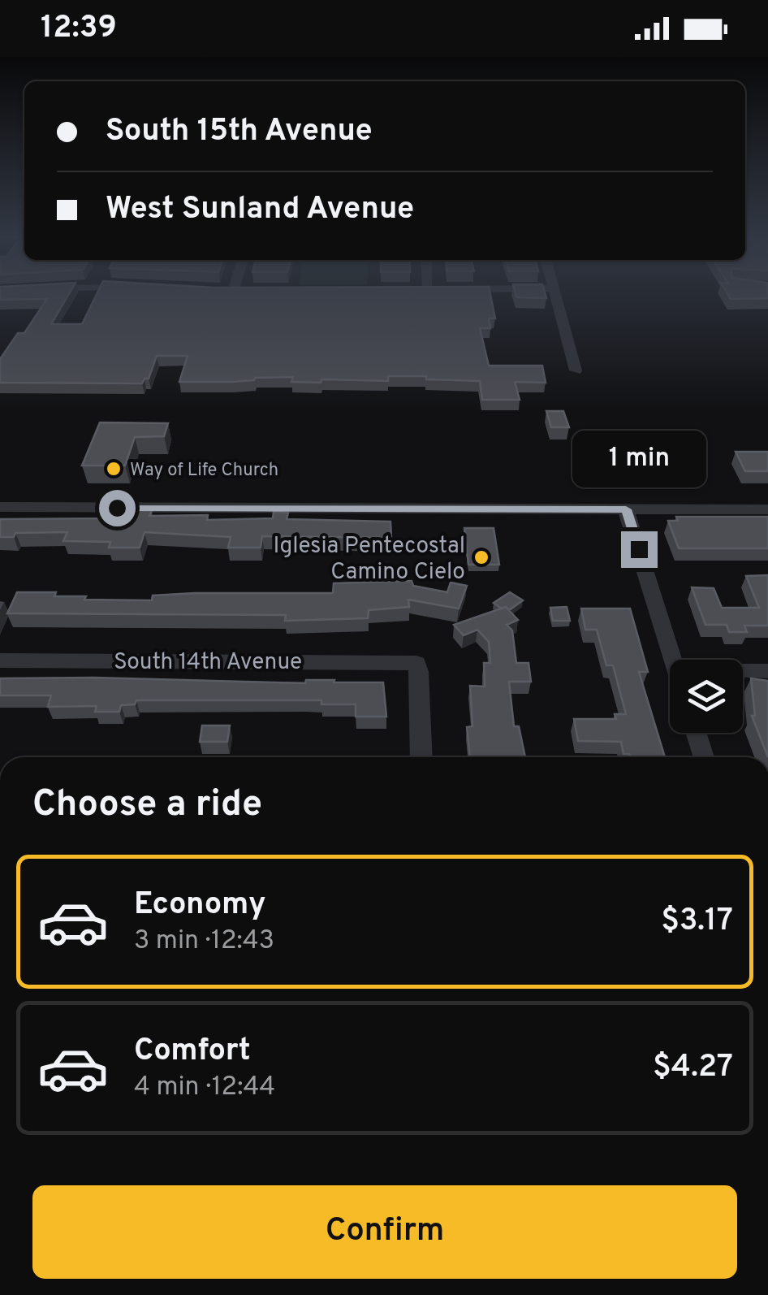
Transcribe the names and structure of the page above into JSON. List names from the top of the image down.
{
  "streets": {
    "street": ["South 14th Avenue"]
  },
  "places": ["Way of Life Church", "Iglesia Pentecostal Camino Cielo"],
  "page": {
    "status": "12:39",
    "banner": ["South 15th Avenue", "West Sunland Avenue"],
    "bubble": "1 min",
    "heading": "Choose a ride",
    "list": [
      {
        "name": "Economy",
        "note": "3 min · 12:43",
        "value": "$3.17"
      },
      {
        "name": "Comfort",
        "note": "4 min · 12:44",
        "value": "$4.27"
      }
    ],
    "buttons": "Confirm"
  }
}
